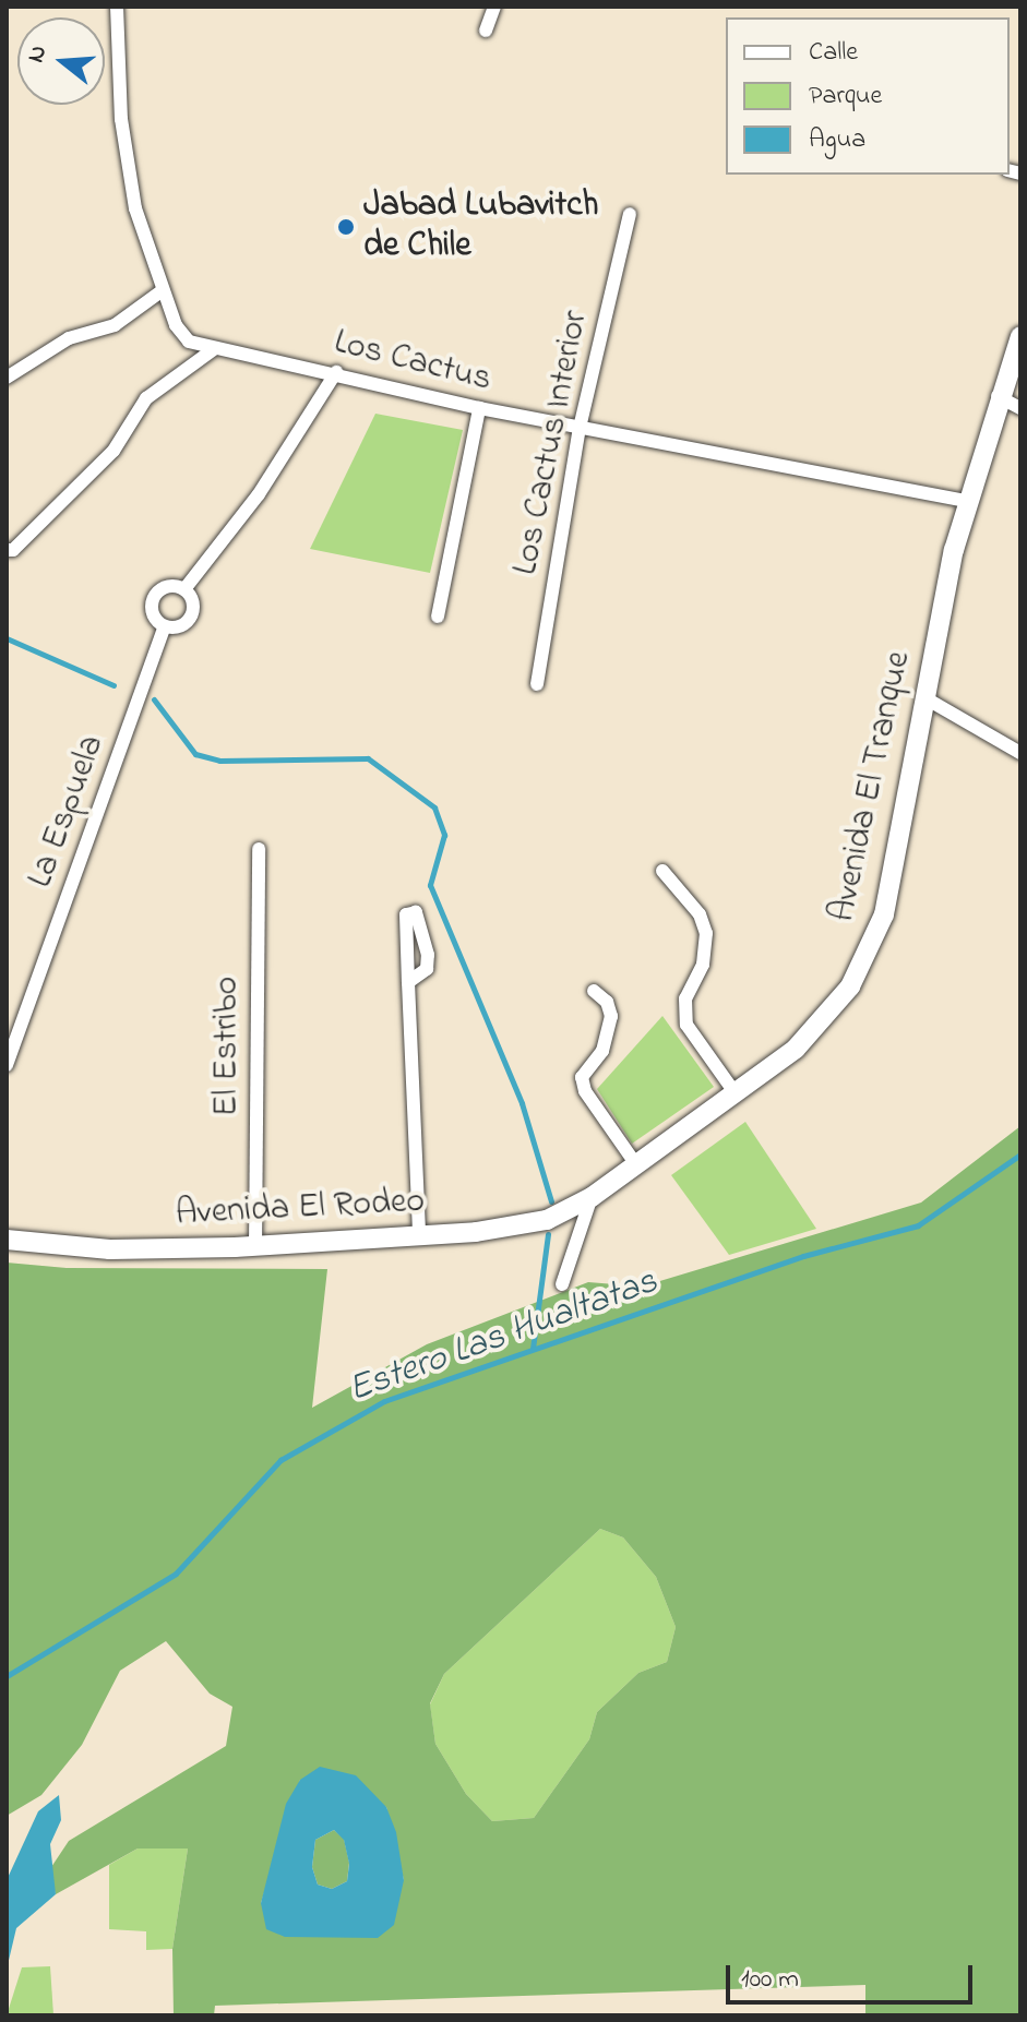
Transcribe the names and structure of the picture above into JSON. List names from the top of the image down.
{
  "streets": {
    "street": [
      "Los Cactus",
      "Los Cactus Interior",
      "Avenida El Tranque",
      "La Espuela",
      "El Estribo",
      "Avenida El Rodeo"
    ]
  },
  "crossings": [
    ["Los Cactus", "Los Cactus Interior"],
    ["Los Cactus", "Avenida El Tranque"],
    ["Avenida El Tranque", "Avenida El Rodeo"],
    ["El Estribo", "Avenida El Rodeo"]
  ],
  "water": ["Estero Las Hualtatas"],
  "places": ["Jabad Lubavitch de Chile"],
  "legend": ["Calle", "Parque", "Agua"],
  "scale_bar": "100 m",
  "north": "left"
}
